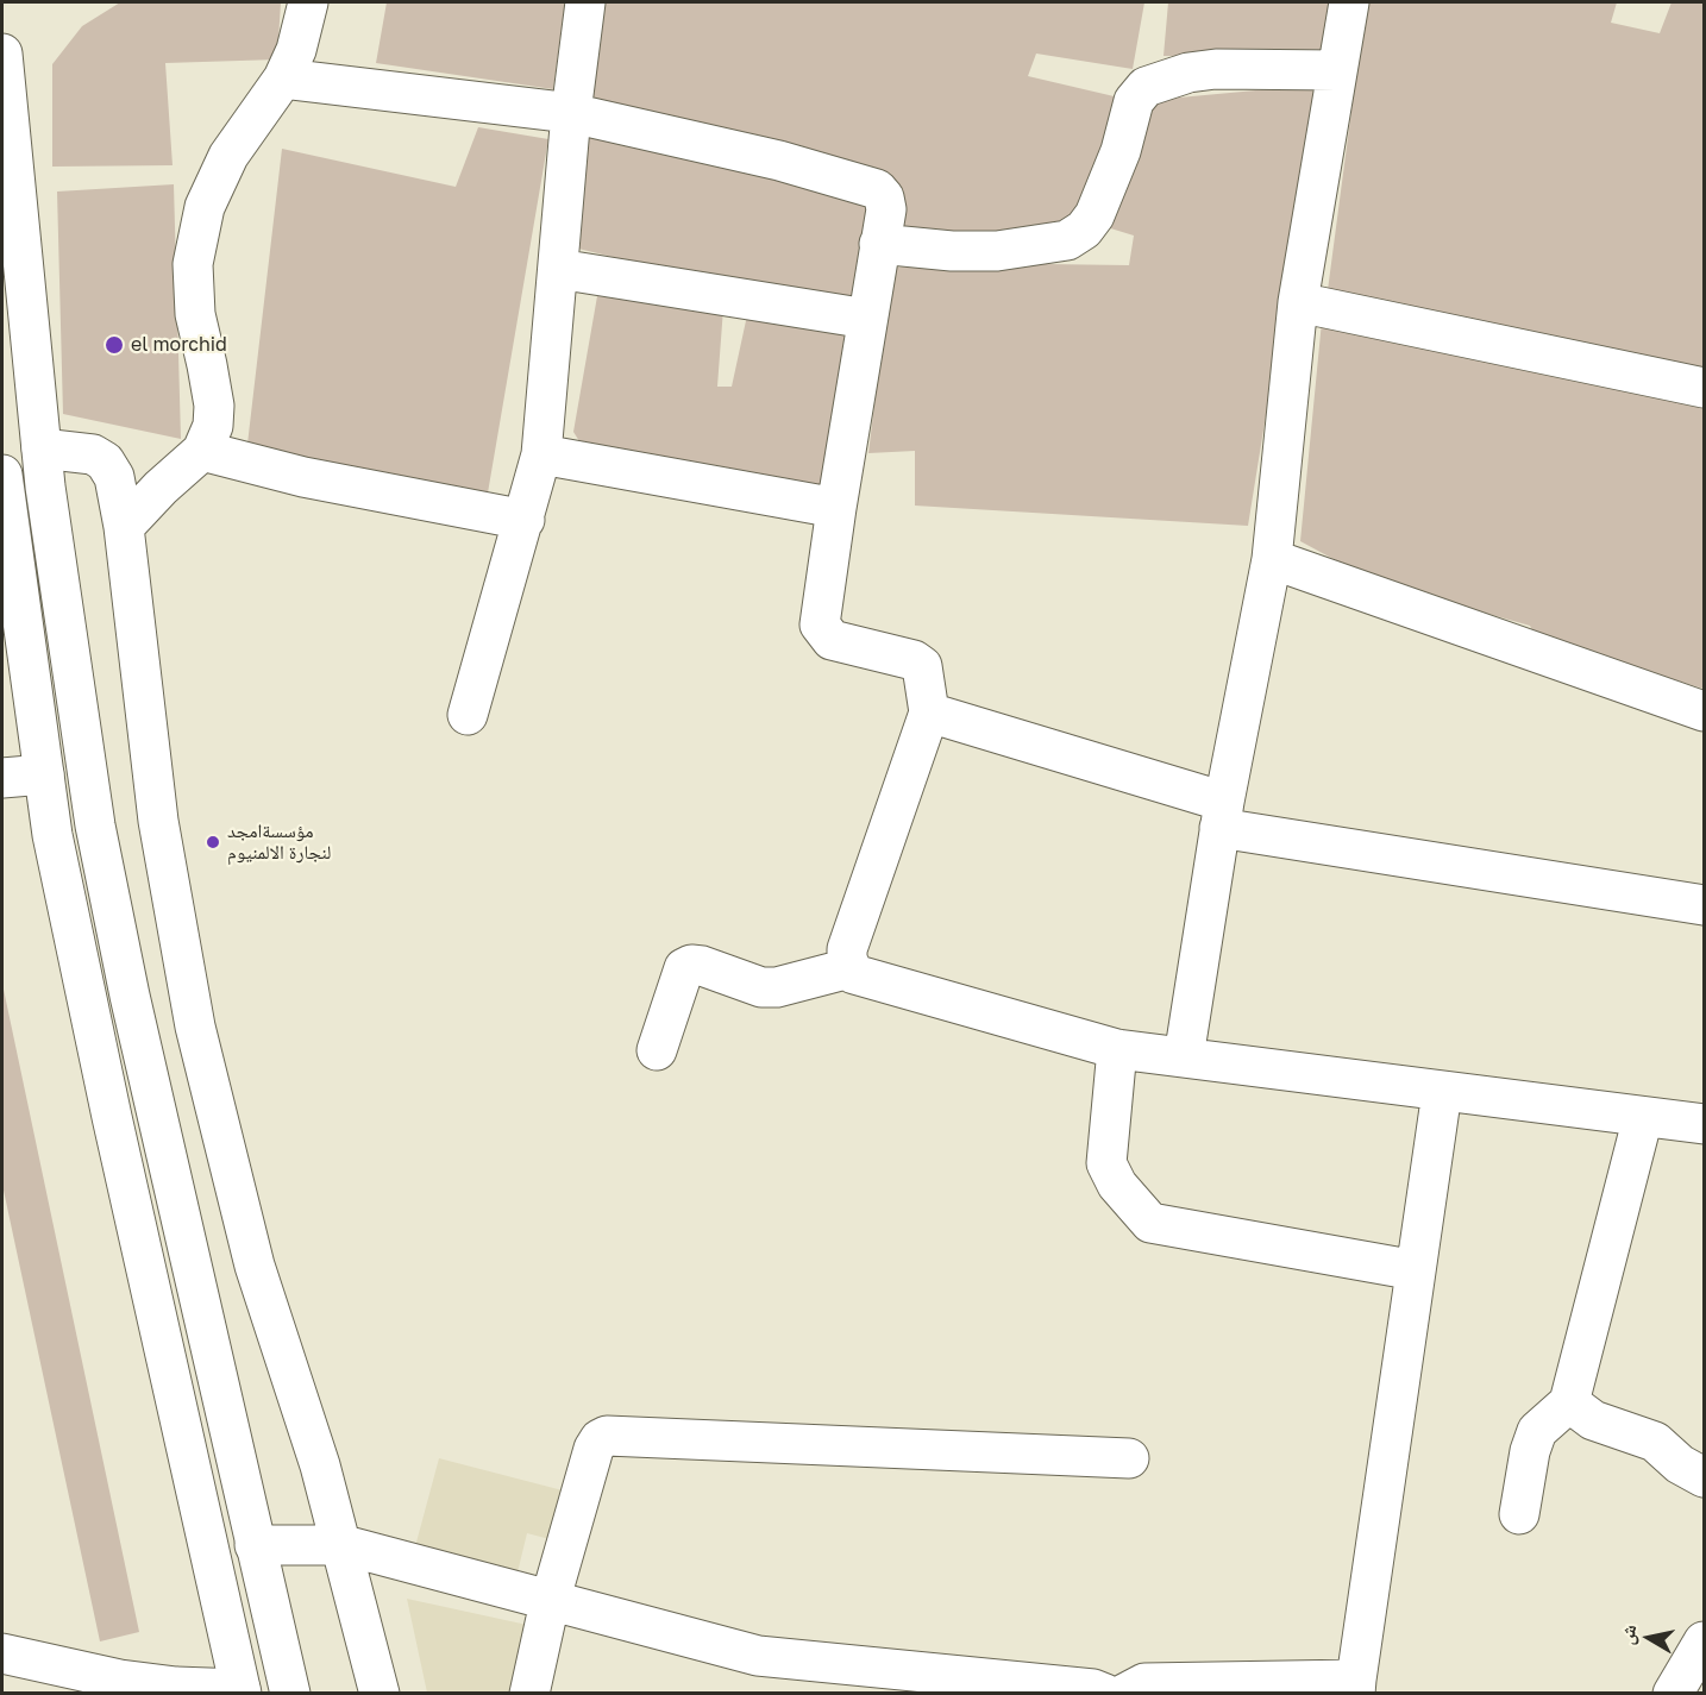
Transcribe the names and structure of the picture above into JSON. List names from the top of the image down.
{
  "places": ["el morchid", "مؤسسةامجد لنجارة الالمنيوم"],
  "north": "left"
}
